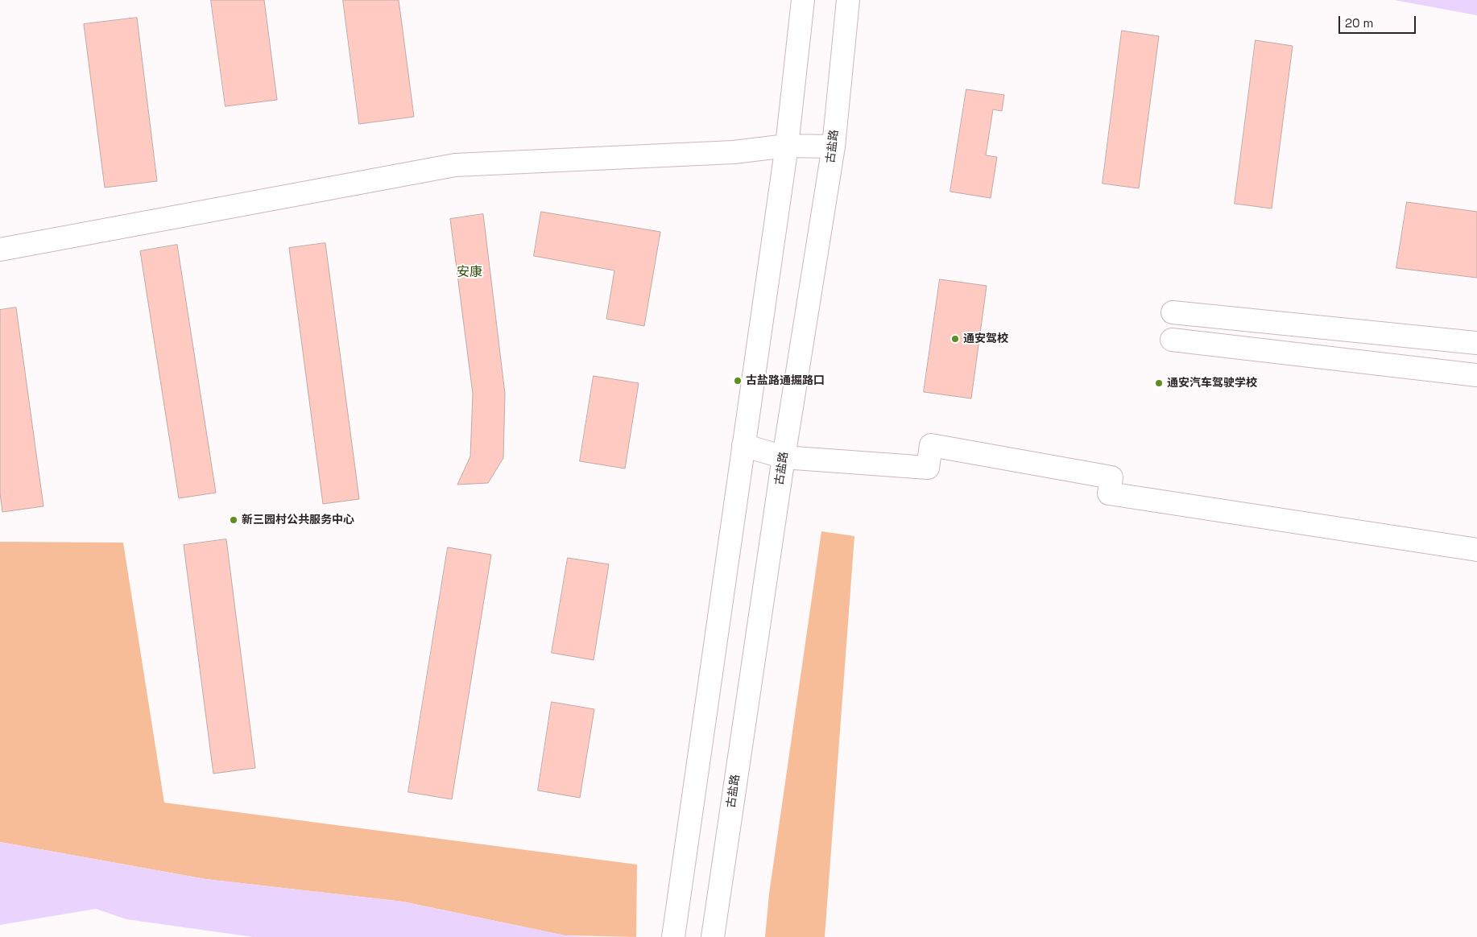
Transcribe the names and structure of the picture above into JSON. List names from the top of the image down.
{
  "streets": {
    "street": ["古盐路"]
  },
  "districts": ["安康"],
  "places": [
    "通安驾校",
    "古盐路通掘路口",
    "通安汽车驾驶学校",
    "新三园村公共服务中心"
  ],
  "scale_bar": "20 m"
}
